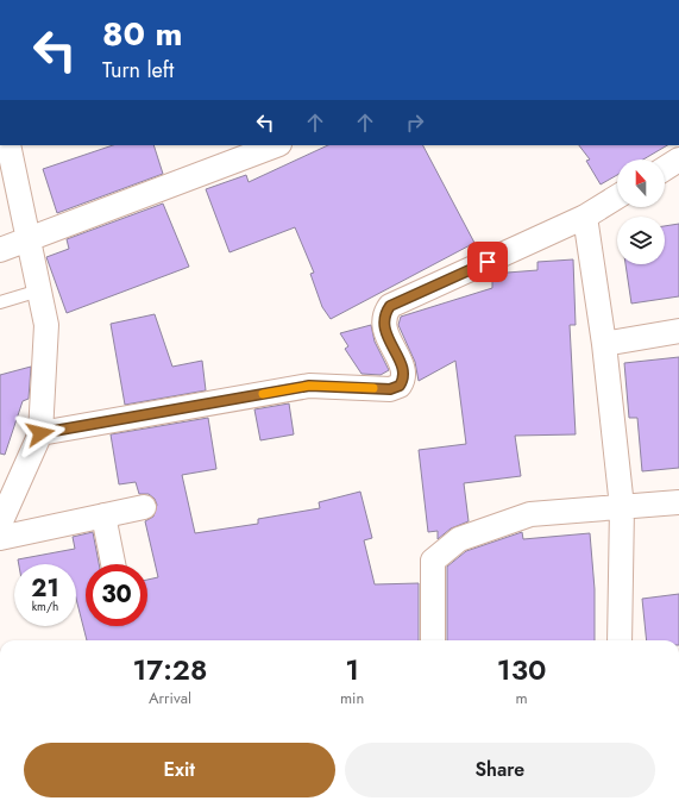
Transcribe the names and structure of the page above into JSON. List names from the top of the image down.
{
  "north": "top",
  "page": {
    "turn": ["80 m", "Turn left"],
    "speed": "21 km/h",
    "limit": "30",
    "eta": [
      "17:28",
      "Arrival",
      "1",
      "min",
      "130",
      "m"
    ],
    "buttons": ["Exit", "Share"]
  }
}
